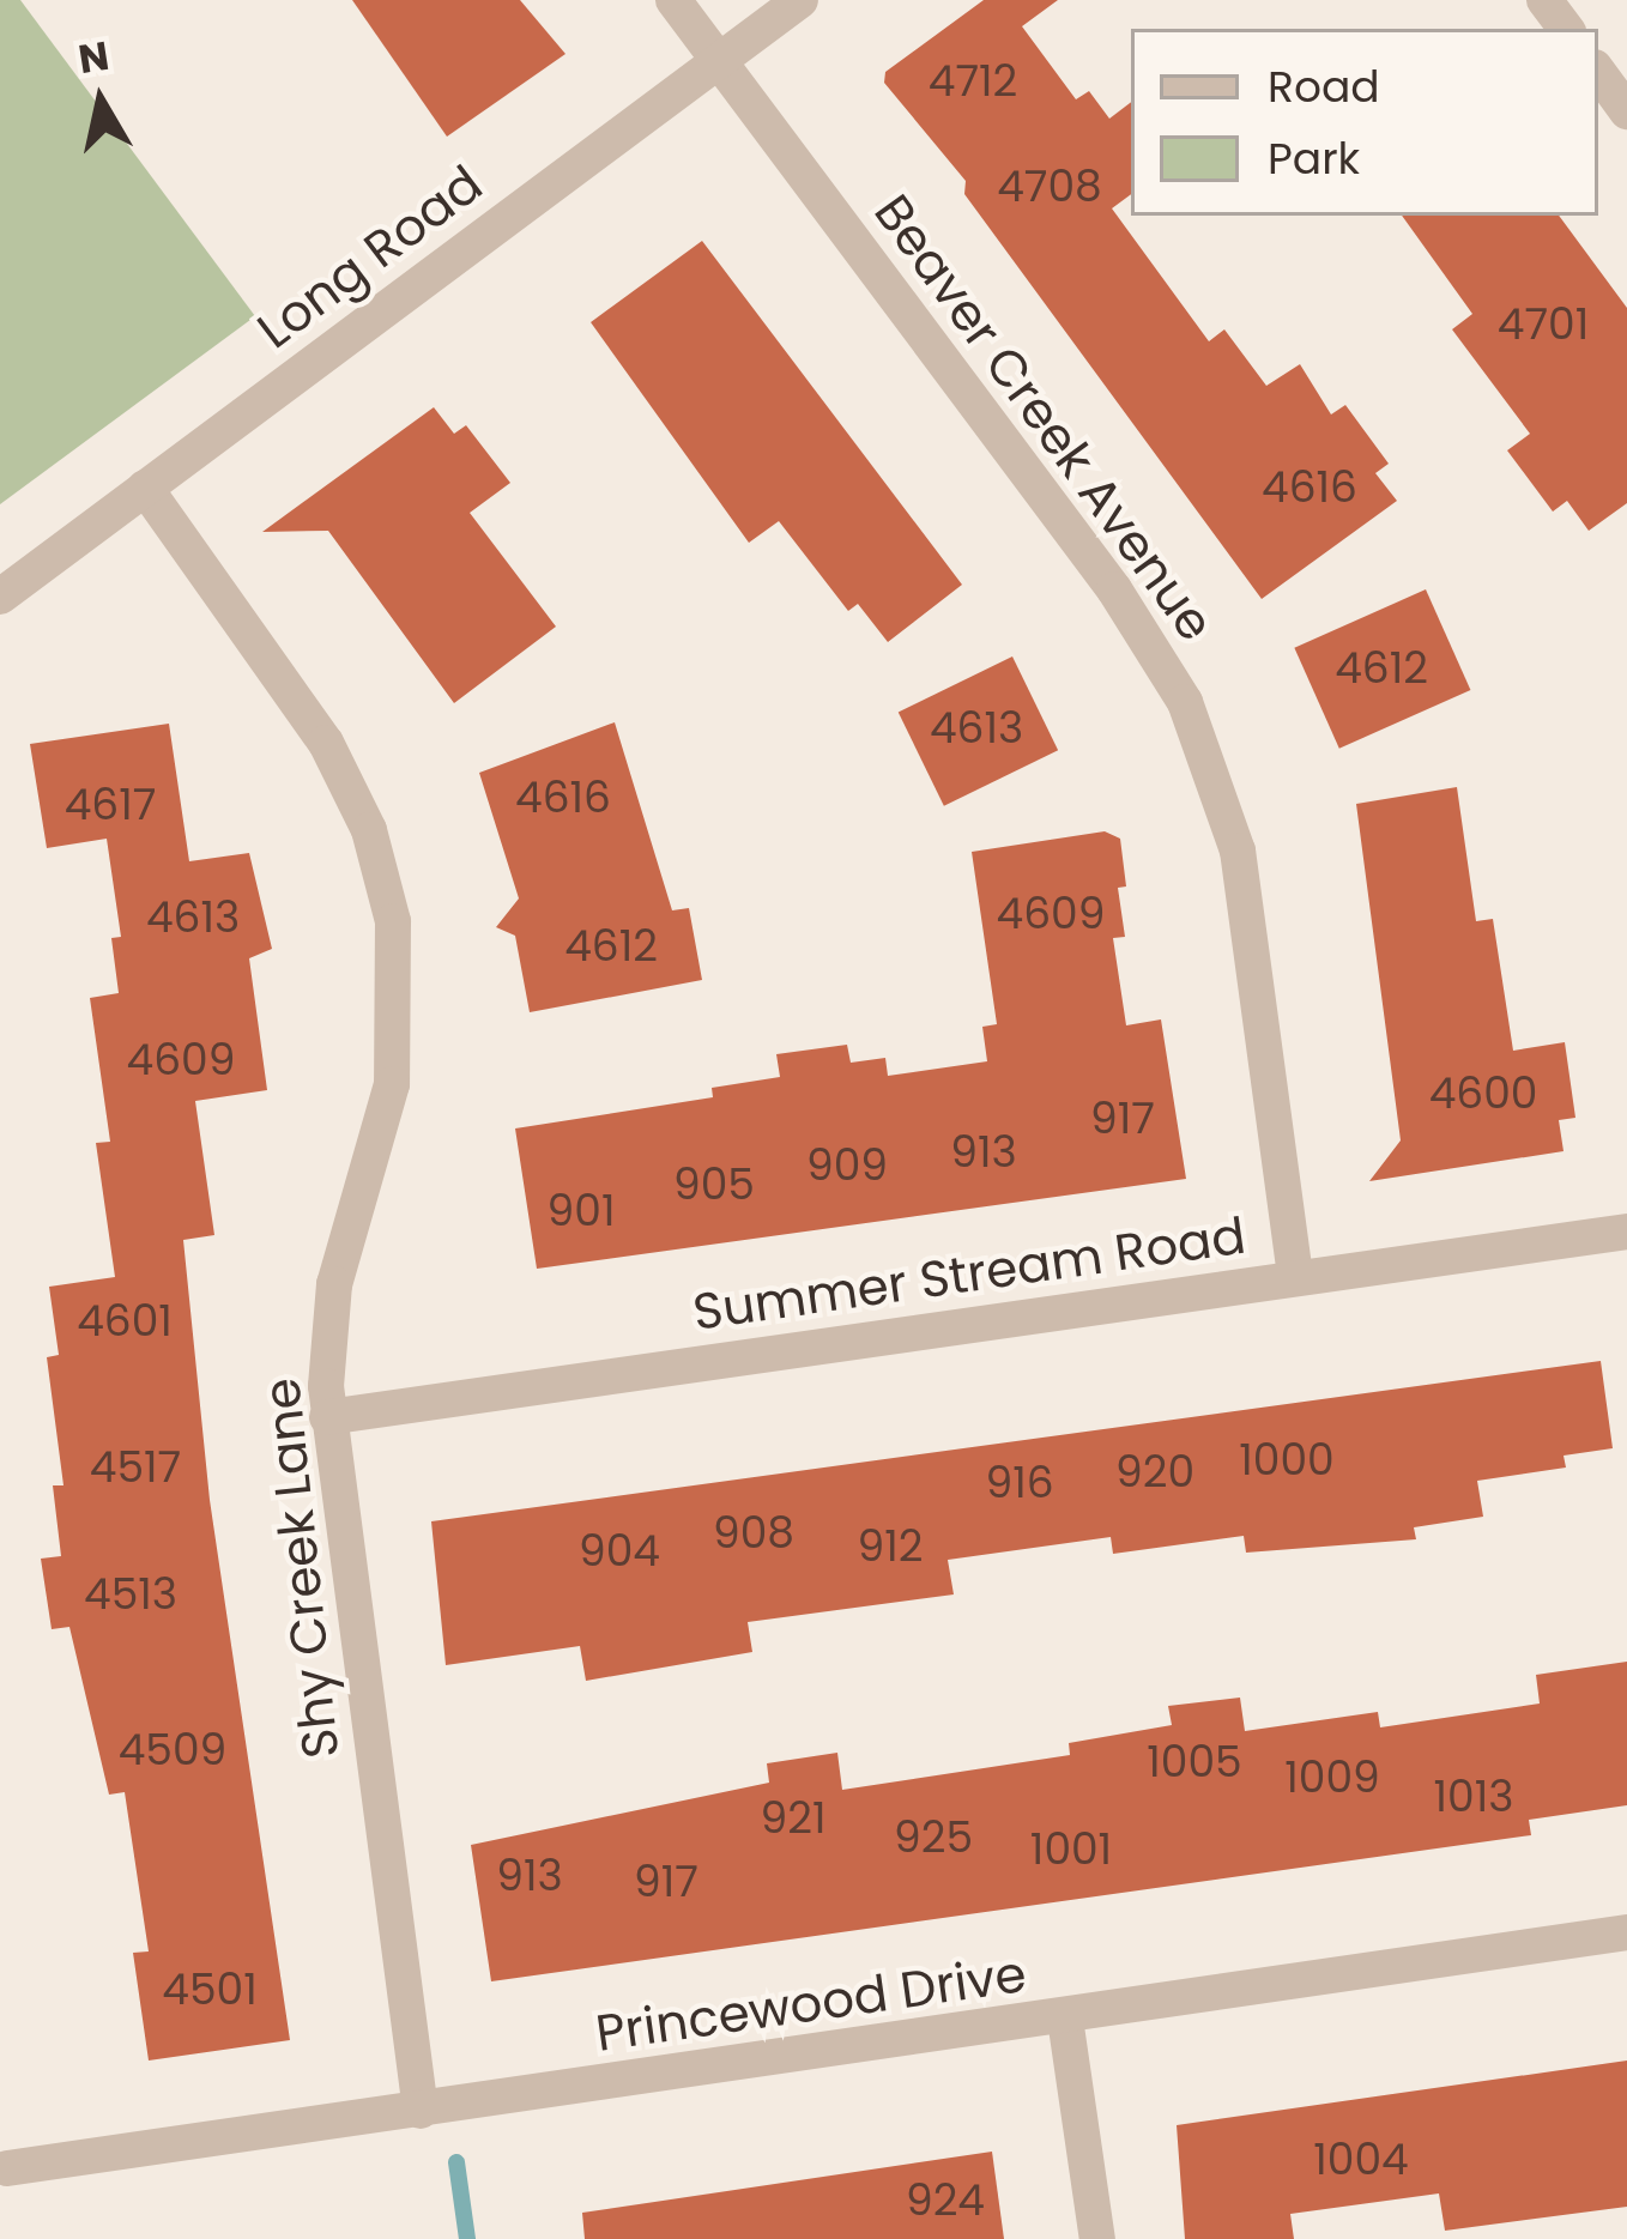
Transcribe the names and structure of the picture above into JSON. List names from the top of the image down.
{
  "streets": {
    "street": [
      "Long Road",
      "Beaver Creek Avenue",
      "Summer Stream Road",
      "Shy Creek Lane",
      "Princewood Drive"
    ]
  },
  "crossings": [
    ["Long Road", "Beaver Creek Avenue"],
    ["Long Road", "Shy Creek Lane"],
    ["Beaver Creek Avenue", "Summer Stream Road"],
    ["Summer Stream Road", "Shy Creek Lane"],
    ["Shy Creek Lane", "Princewood Drive"]
  ],
  "house_numbers": [
    "4712",
    "4708",
    "4701",
    "4616",
    "4612",
    "4613",
    "4616",
    "4617",
    "4609",
    "4613",
    "4612",
    "4609",
    "4600",
    "917",
    "913",
    "909",
    "905",
    "901",
    "4601",
    "1000",
    "4517",
    "920",
    "916",
    "908",
    "912",
    "904",
    "4513",
    "4509",
    "1005",
    "1009",
    "1013",
    "921",
    "925",
    "1001",
    "913",
    "917",
    "4501",
    "1004",
    "924"
  ],
  "legend": ["Road", "Park"],
  "north": "top"
}
